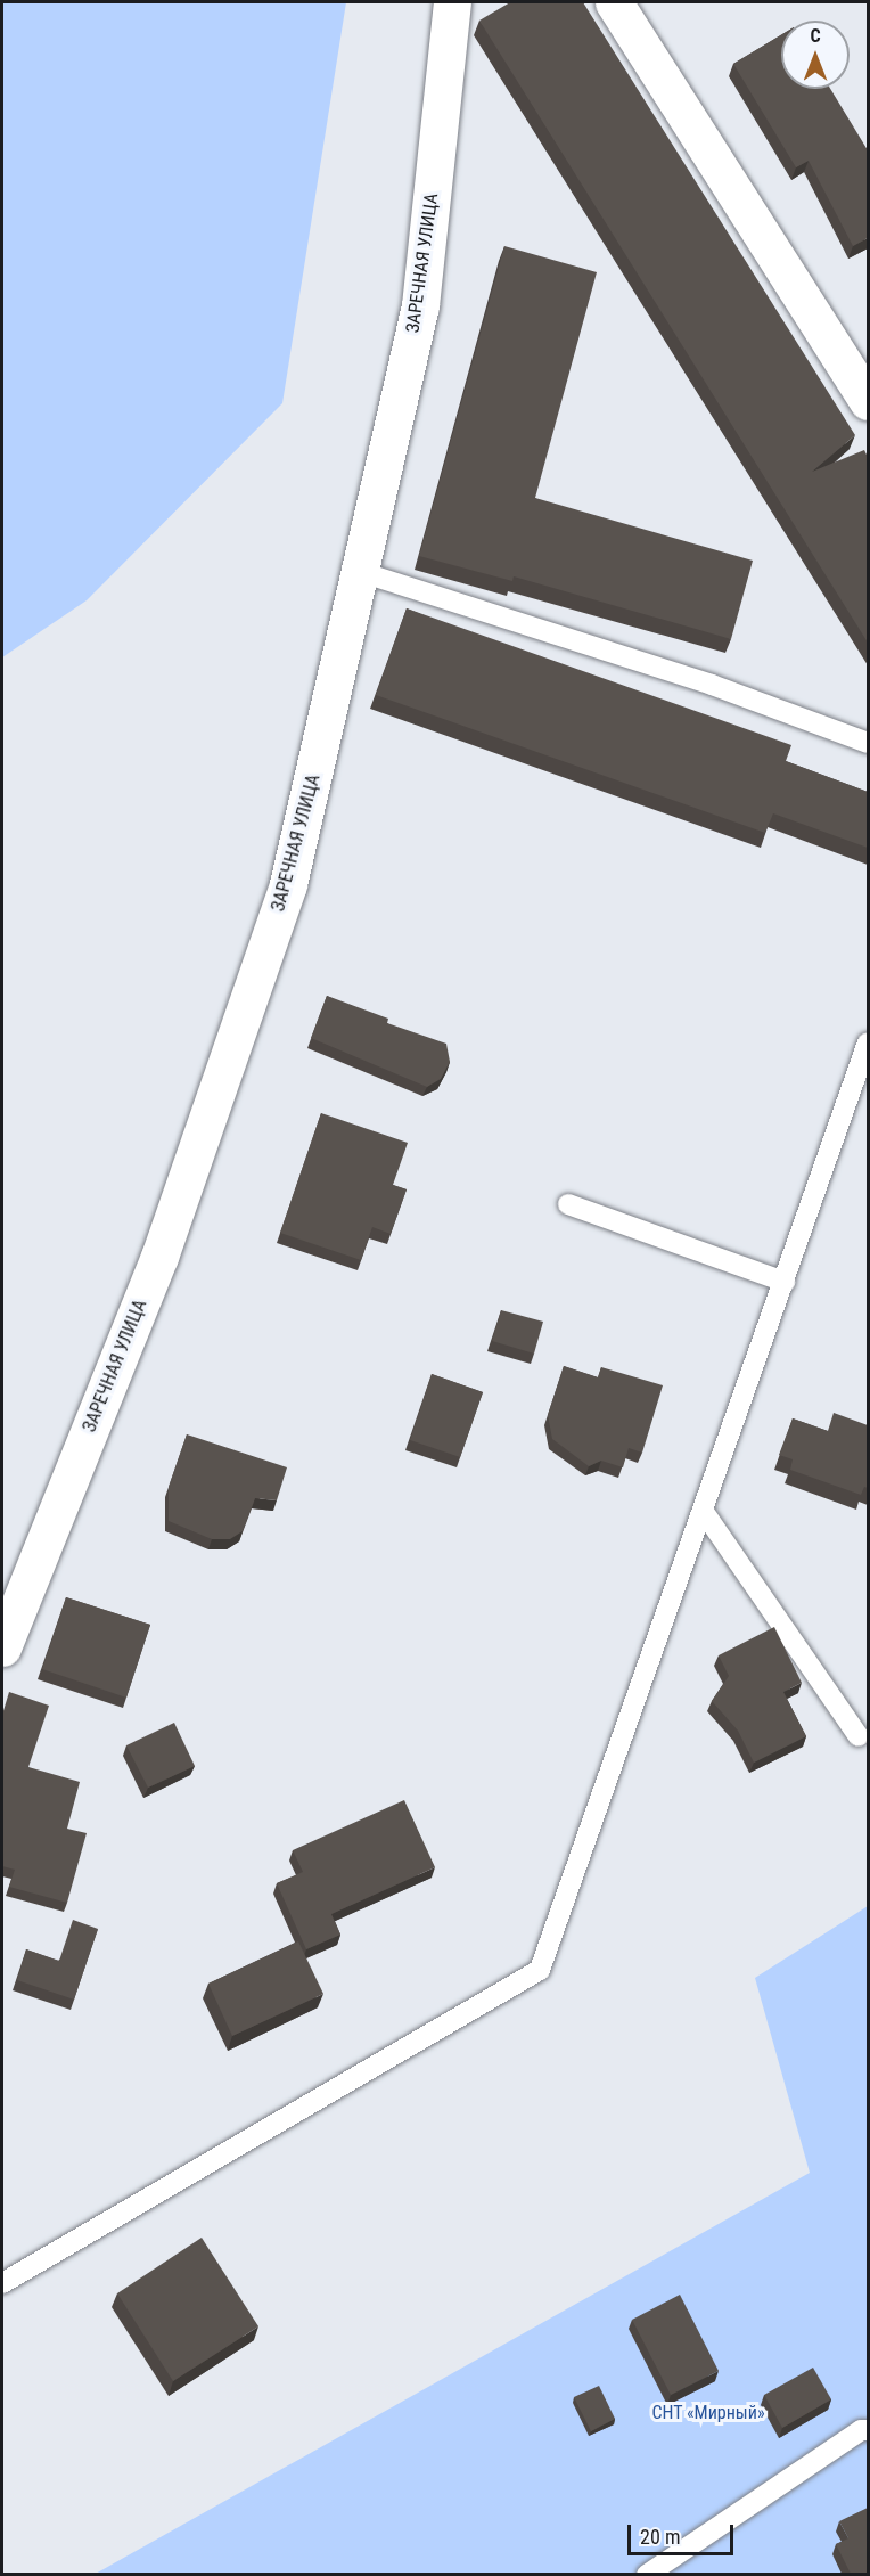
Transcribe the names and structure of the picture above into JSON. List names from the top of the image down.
{
  "streets": {
    "street": ["ЗАРЕЧНАЯ УЛИЦА"]
  },
  "parks": ["СНТ «Мирный»"],
  "scale_bar": "20 m",
  "north": "top"
}
